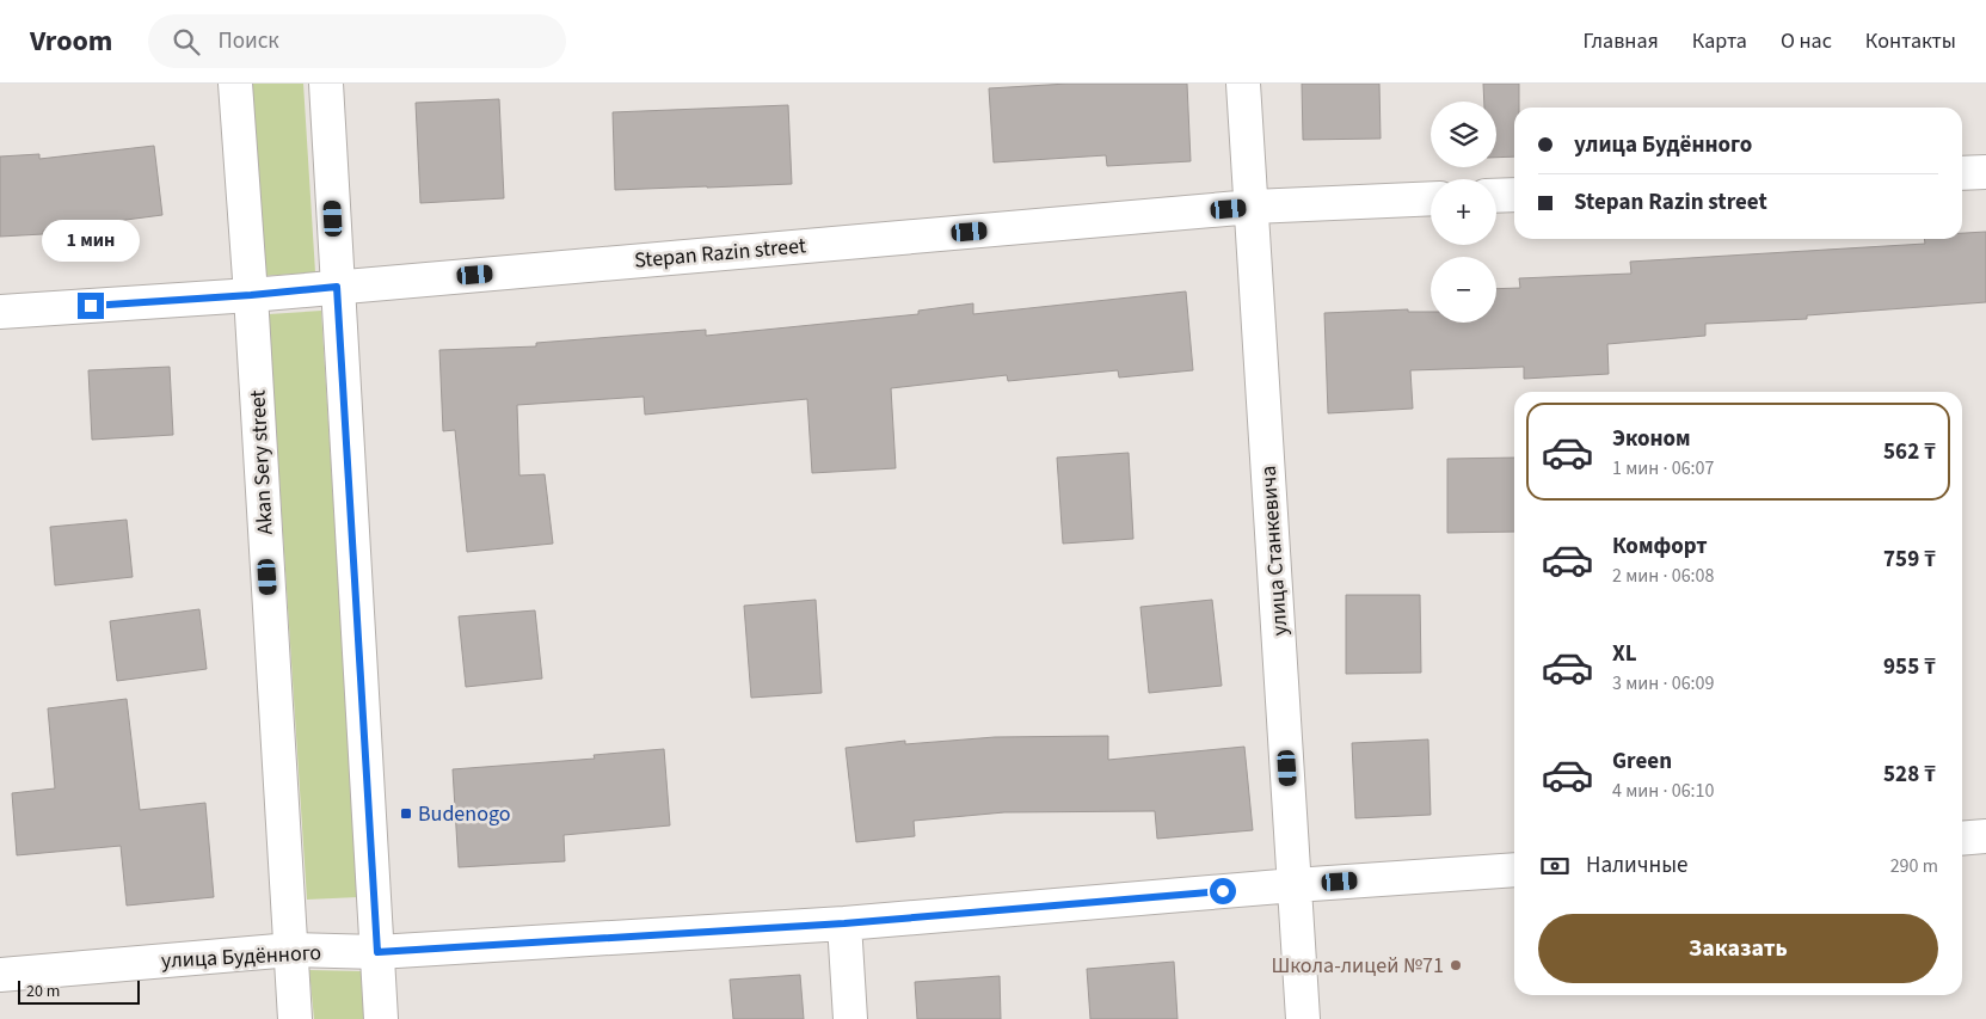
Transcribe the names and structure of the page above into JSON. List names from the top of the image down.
{
  "streets": {
    "street": [
      "Stepan Razin street",
      "Akan Sery street",
      "улица Станкевича",
      "улица Будённого"
    ]
  },
  "crossings": [
    ["Stepan Razin street", "Akan Sery street"],
    ["Stepan Razin street", "улица Станкевича"],
    ["Akan Sery street", "улица Будённого"],
    ["улица Станкевича", "улица Будённого"]
  ],
  "places": {
    "transit": ["Budenogo"],
    "other": ["Школа-лицей №71"]
  },
  "scale_bar": "20 m",
  "page": {
    "header": "Vroom",
    "search": "Поиск",
    "nav": [
      "Главная",
      "Карта",
      "О нас",
      "Контакты"
    ],
    "map_buttons": ["+", "−"],
    "banner": ["улица Будённого", "Stepan Razin street"],
    "bubble": "1 мин",
    "list": [
      {
        "name": "Эконом",
        "note": "1 мин · 06:07",
        "value": "562 ₸"
      },
      {
        "name": "Комфорт",
        "note": "2 мин · 06:08",
        "value": "759 ₸"
      },
      {
        "name": "XL",
        "note": "3 мин · 06:09",
        "value": "955 ₸"
      },
      {
        "name": "Green",
        "note": "4 мин · 06:10",
        "value": "528 ₸"
      }
    ],
    "pay": ["Наличные", "290 m"],
    "buttons": "Заказать",
    "scale": "20 m"
  }
}
